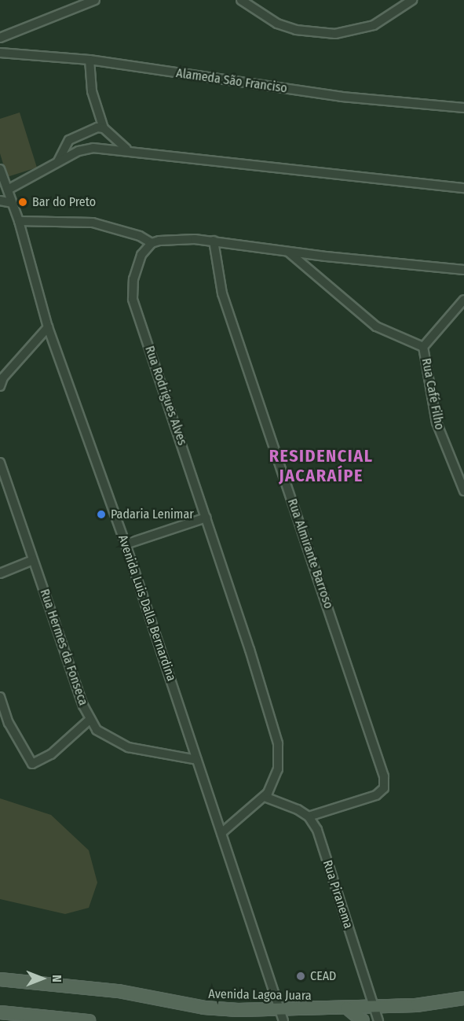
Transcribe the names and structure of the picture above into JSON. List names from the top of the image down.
{
  "streets": {
    "main road": ["Avenida Lagoa Juara"],
    "street": [
      "Alameda São Franciso",
      "Rua Café Filho",
      "Rua Rodrigues Alves",
      "Rua Almirante Barroso",
      "Avenida Luis Dalla Bernardina",
      "Rua Hermes da Fonseca",
      "Rua Piranema"
    ]
  },
  "crossings": [
    ["Rua Rodrigues Alves", "Avenida Luis Dalla Bernardina"],
    ["Rua Almirante Barroso", "Rua Piranema"],
    ["Avenida Luis Dalla Bernardina", "Rua Hermes da Fonseca"],
    ["Avenida Luis Dalla Bernardina", "Avenida Lagoa Juara"],
    ["Rua Piranema", "Avenida Lagoa Juara"]
  ],
  "districts": ["RESIDENCIAL JACARAÍPE"],
  "places": ["Bar do Preto", "Padaria Lenimar", "CEAD"],
  "north": "right"
}
